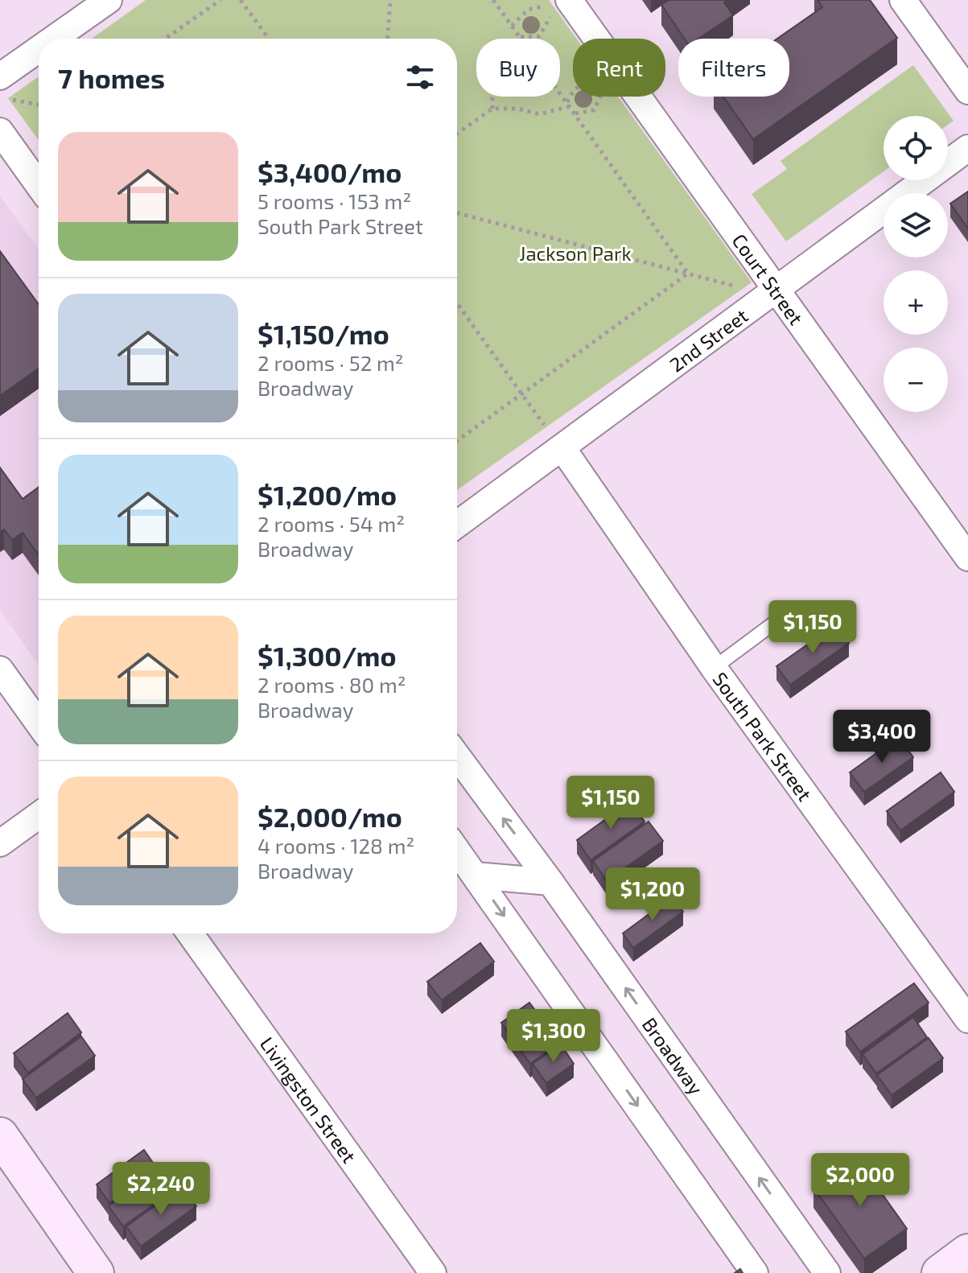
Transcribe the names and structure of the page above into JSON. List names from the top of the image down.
{
  "streets": {
    "street": [
      "Court Street",
      "2nd Street",
      "South Park Street",
      "Broadway",
      "Livingston Street"
    ]
  },
  "crossings": [
    ["Court Street", "2nd Street"],
    ["2nd Street", "South Park Street"]
  ],
  "parks": ["Jackson Park"],
  "page": {
    "chip": ["Buy", "Rent", "Filters"],
    "heading": "7 homes",
    "map_buttons": ["+", "−"],
    "list": [
      {
        "name": "$3,400/mo",
        "note": "5 rooms · 153 m² · South Park Street"
      },
      {
        "name": "$1,150/mo",
        "note": "2 rooms · 52 m² · Broadway"
      },
      {
        "name": "$1,200/mo",
        "note": "2 rooms · 54 m² · Broadway"
      },
      {
        "name": "$1,300/mo",
        "note": "2 rooms · 80 m² · Broadway"
      },
      {
        "name": "$2,000/mo",
        "note": "4 rooms · 128 m² · Broadway"
      }
    ],
    "price": [
      "$1,150",
      "$3,400",
      "$1,150",
      "$1,200",
      "$1,300",
      "$2,000",
      "$2,240"
    ]
  }
}
